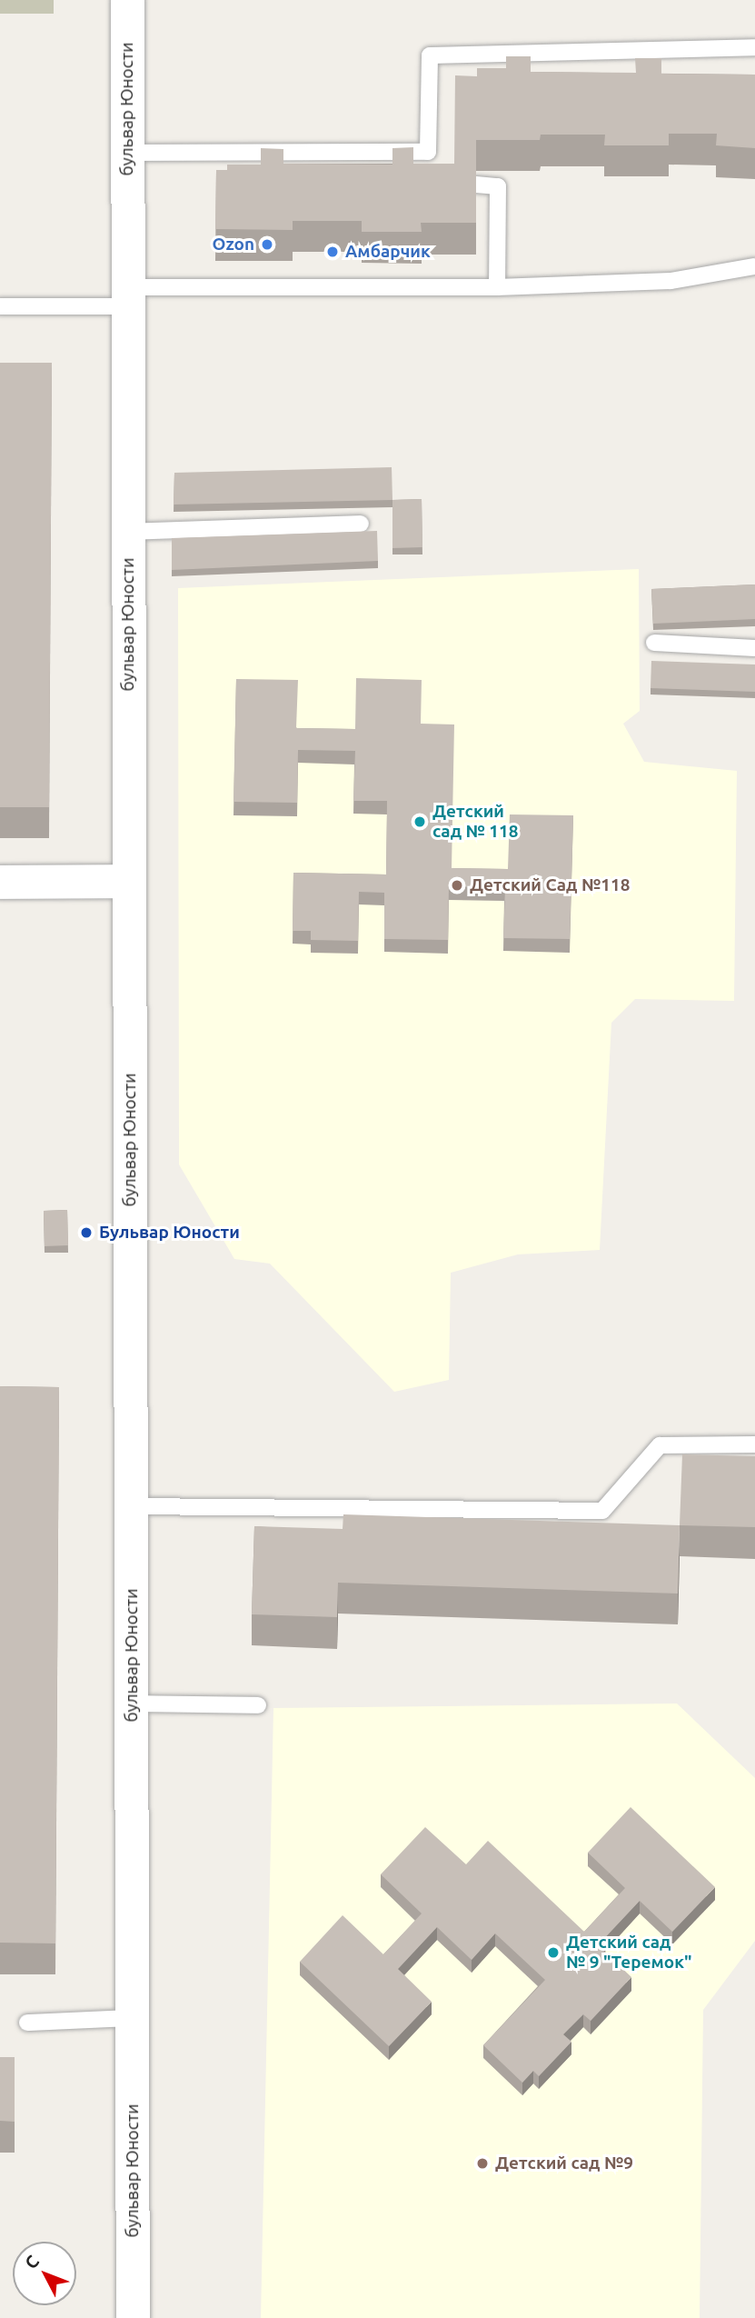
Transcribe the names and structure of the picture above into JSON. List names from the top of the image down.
{
  "streets": {
    "street": ["бульвар Юности"]
  },
  "places": [
    "Ozon",
    "Амбарчик",
    "Детский сад № 118",
    "Детский Сад №118",
    "Бульвар Юности",
    "Детский сад № 9 \"Теремок\"",
    "Детский сад №9"
  ],
  "north": "top left"
}
